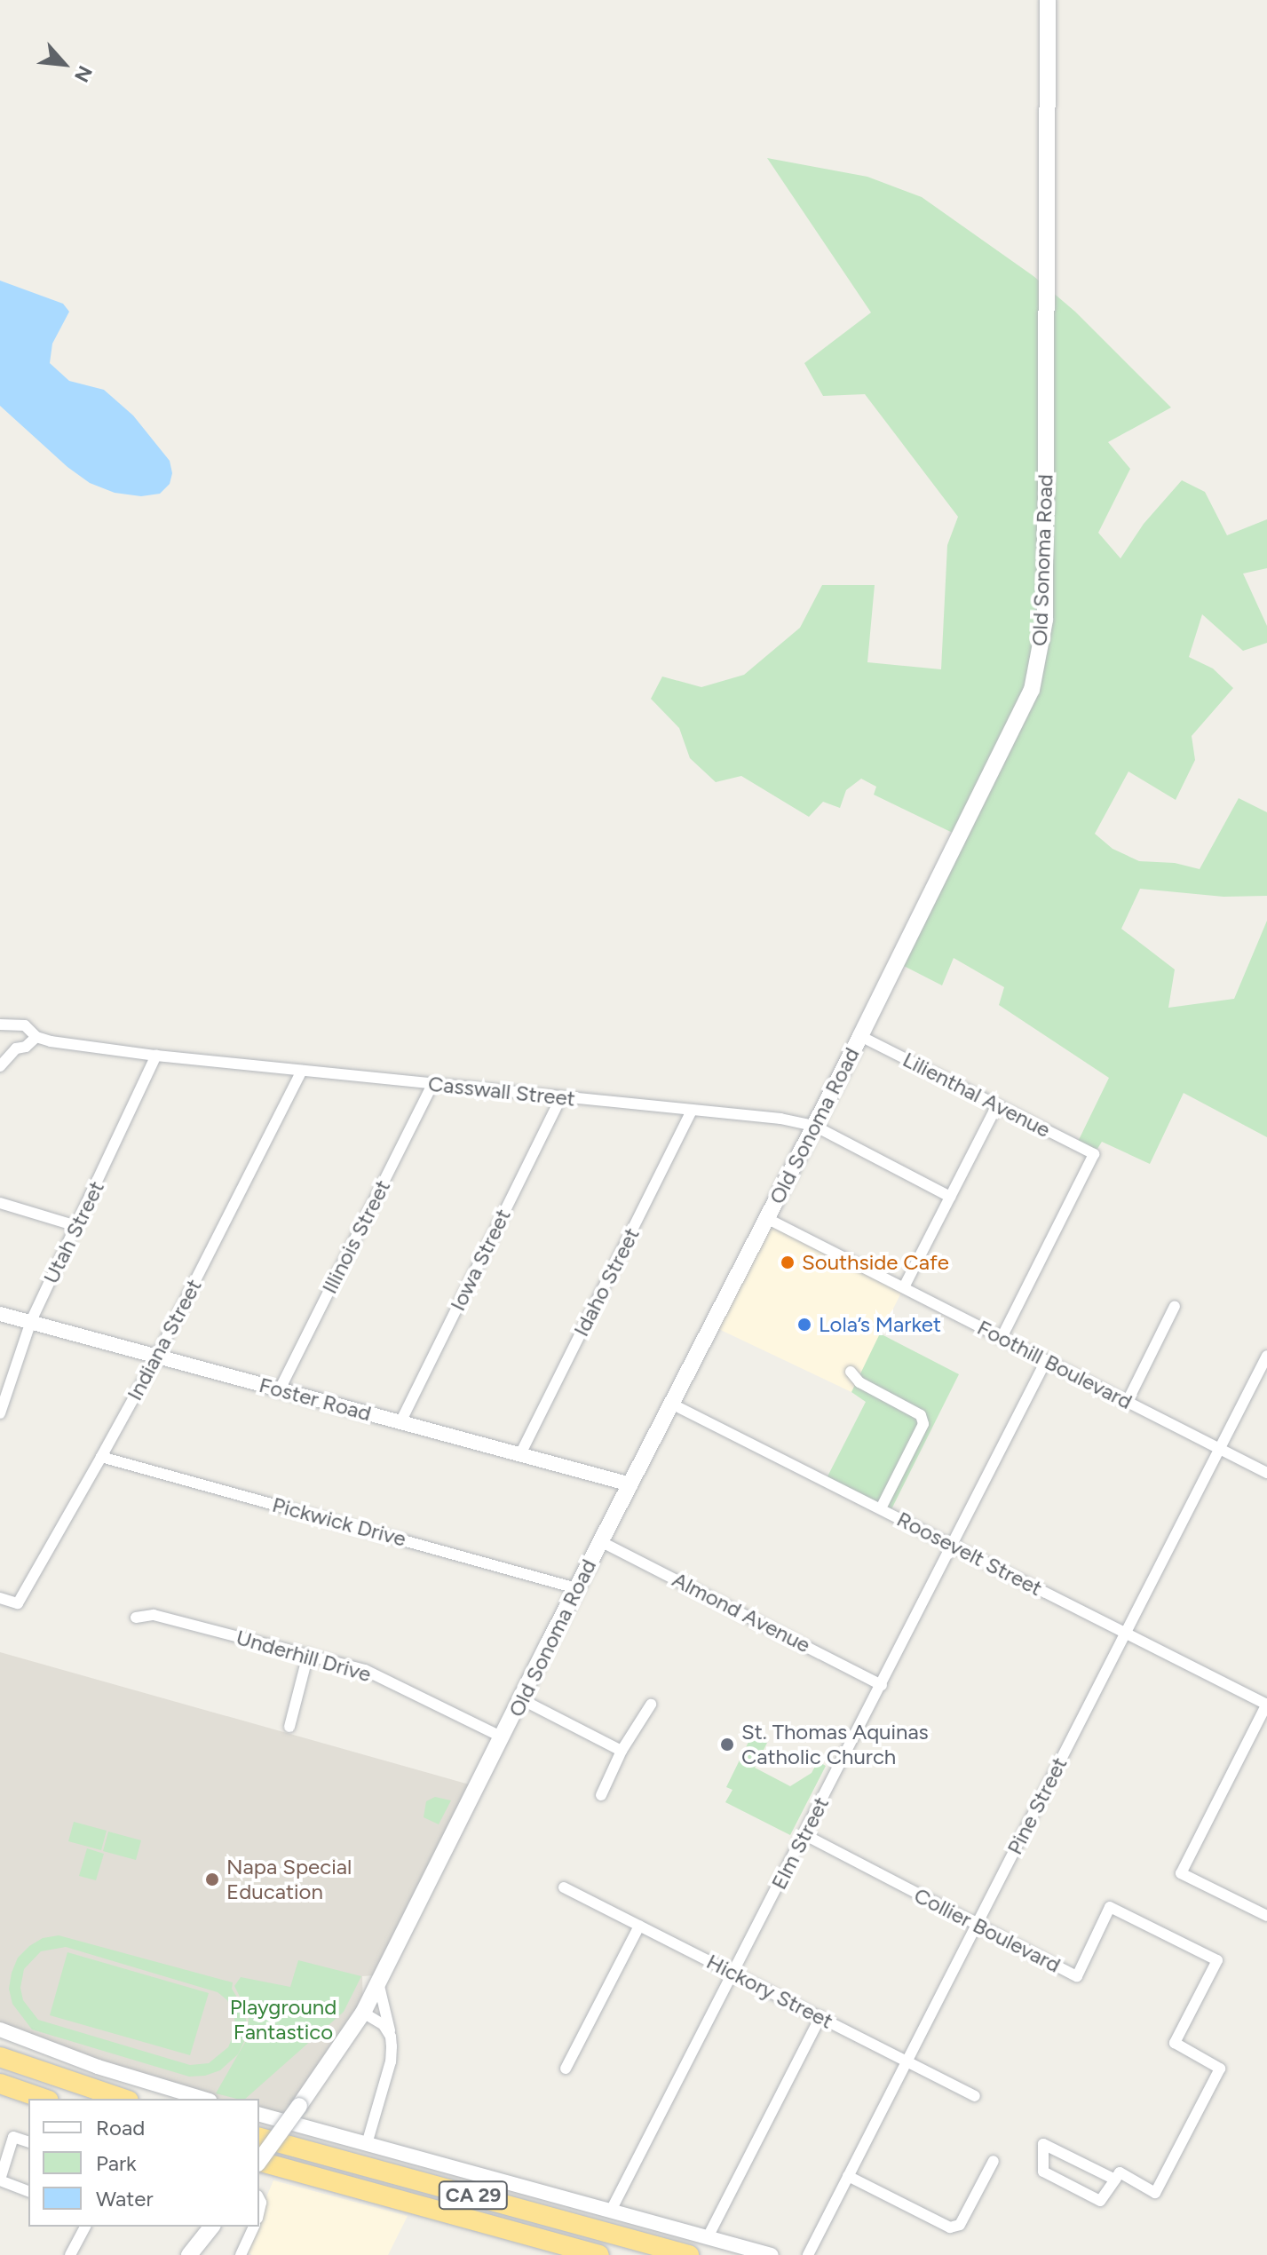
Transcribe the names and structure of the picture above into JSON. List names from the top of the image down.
{
  "streets": {
    "highway": ["CA 29"],
    "main road": ["Old Sonoma Road"],
    "street": [
      "Casswall Street",
      "Lilienthal Avenue",
      "Utah Street",
      "Illinois Street",
      "Iowa Street",
      "Idaho Street",
      "Indiana Street",
      "Foothill Boulevard",
      "Foster Road",
      "Pickwick Drive",
      "Roosevelt Street",
      "Almond Avenue",
      "Underhill Drive",
      "Pine Street",
      "Elm Street",
      "Collier Boulevard",
      "Hickory Street"
    ]
  },
  "crossings": [
    ["Old Sonoma Road", "Casswall Street"],
    ["Old Sonoma Road", "Lilienthal Avenue"],
    ["Old Sonoma Road", "Foothill Boulevard"],
    ["Old Sonoma Road", "Foster Road"],
    ["Old Sonoma Road", "Pickwick Drive"],
    ["Old Sonoma Road", "Roosevelt Street"],
    ["Old Sonoma Road", "Almond Avenue"],
    ["Old Sonoma Road", "Underhill Drive"],
    ["Casswall Street", "Utah Street"],
    ["Casswall Street", "Illinois Street"],
    ["Casswall Street", "Iowa Street"],
    ["Casswall Street", "Idaho Street"],
    ["Casswall Street", "Indiana Street"],
    ["Lilienthal Avenue", "Foothill Boulevard"],
    ["Utah Street", "Foster Road"],
    ["Illinois Street", "Foster Road"],
    ["Iowa Street", "Foster Road"],
    ["Idaho Street", "Foster Road"],
    ["Indiana Street", "Foster Road"],
    ["Indiana Street", "Pickwick Drive"],
    ["Foothill Boulevard", "Pine Street"],
    ["Foothill Boulevard", "Elm Street"],
    ["Roosevelt Street", "Pine Street"],
    ["Roosevelt Street", "Elm Street"],
    ["Almond Avenue", "Elm Street"],
    ["Pine Street", "Collier Boulevard"],
    ["Pine Street", "Hickory Street"],
    ["Elm Street", "Collier Boulevard"],
    ["Elm Street", "Hickory Street"]
  ],
  "parks": ["Playground Fantastico"],
  "places": [
    "Southside Cafe",
    "Lola’s Market",
    "St. Thomas Aquinas Catholic Church",
    "Napa Special Education"
  ],
  "legend": ["Road", "Park", "Water"],
  "north": "bottom right"
}
